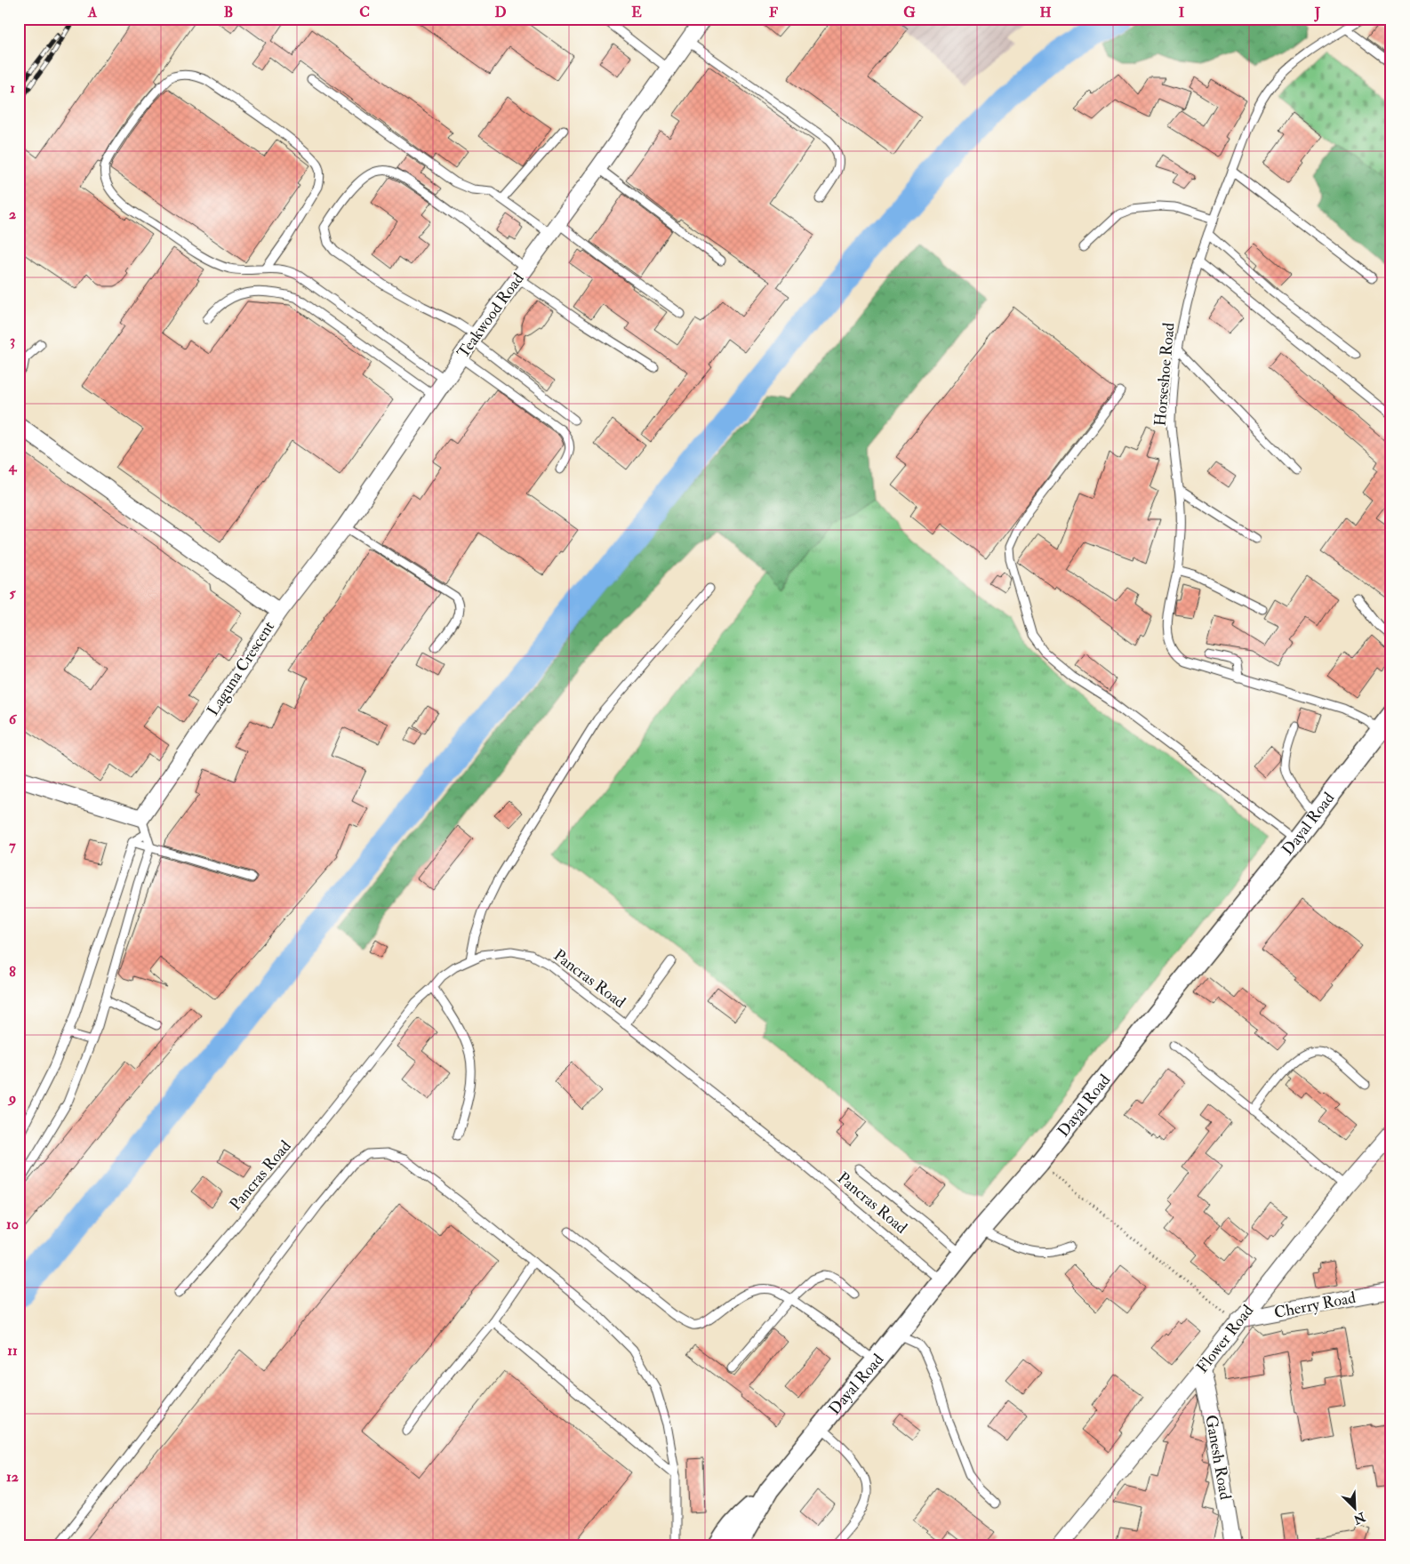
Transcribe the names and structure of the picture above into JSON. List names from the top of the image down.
{
  "streets": {
    "street": [
      "Teakwood Road",
      "Laguna Crescent",
      "Dayal Road",
      "Cherry Road",
      "Flower Road",
      "Ganesh Road"
    ],
    "lane": ["Horseshoe Road", "Pancras Road"]
  },
  "crossings": [
    ["Teakwood Road", "Laguna Crescent"],
    ["Horseshoe Road", "Dayal Road"],
    ["Dayal Road", "Pancras Road"],
    ["Cherry Road", "Flower Road"],
    ["Flower Road", "Ganesh Road"]
  ],
  "north": "bottom right",
  "grid": {
    "columns": [
      "A",
      "B",
      "C",
      "D",
      "E",
      "F",
      "G",
      "H",
      "I",
      "J"
    ],
    "rows": [
      "1",
      "2",
      "3",
      "4",
      "5",
      "6",
      "7",
      "8",
      "9",
      "10",
      "11",
      "12"
    ]
  }
}
